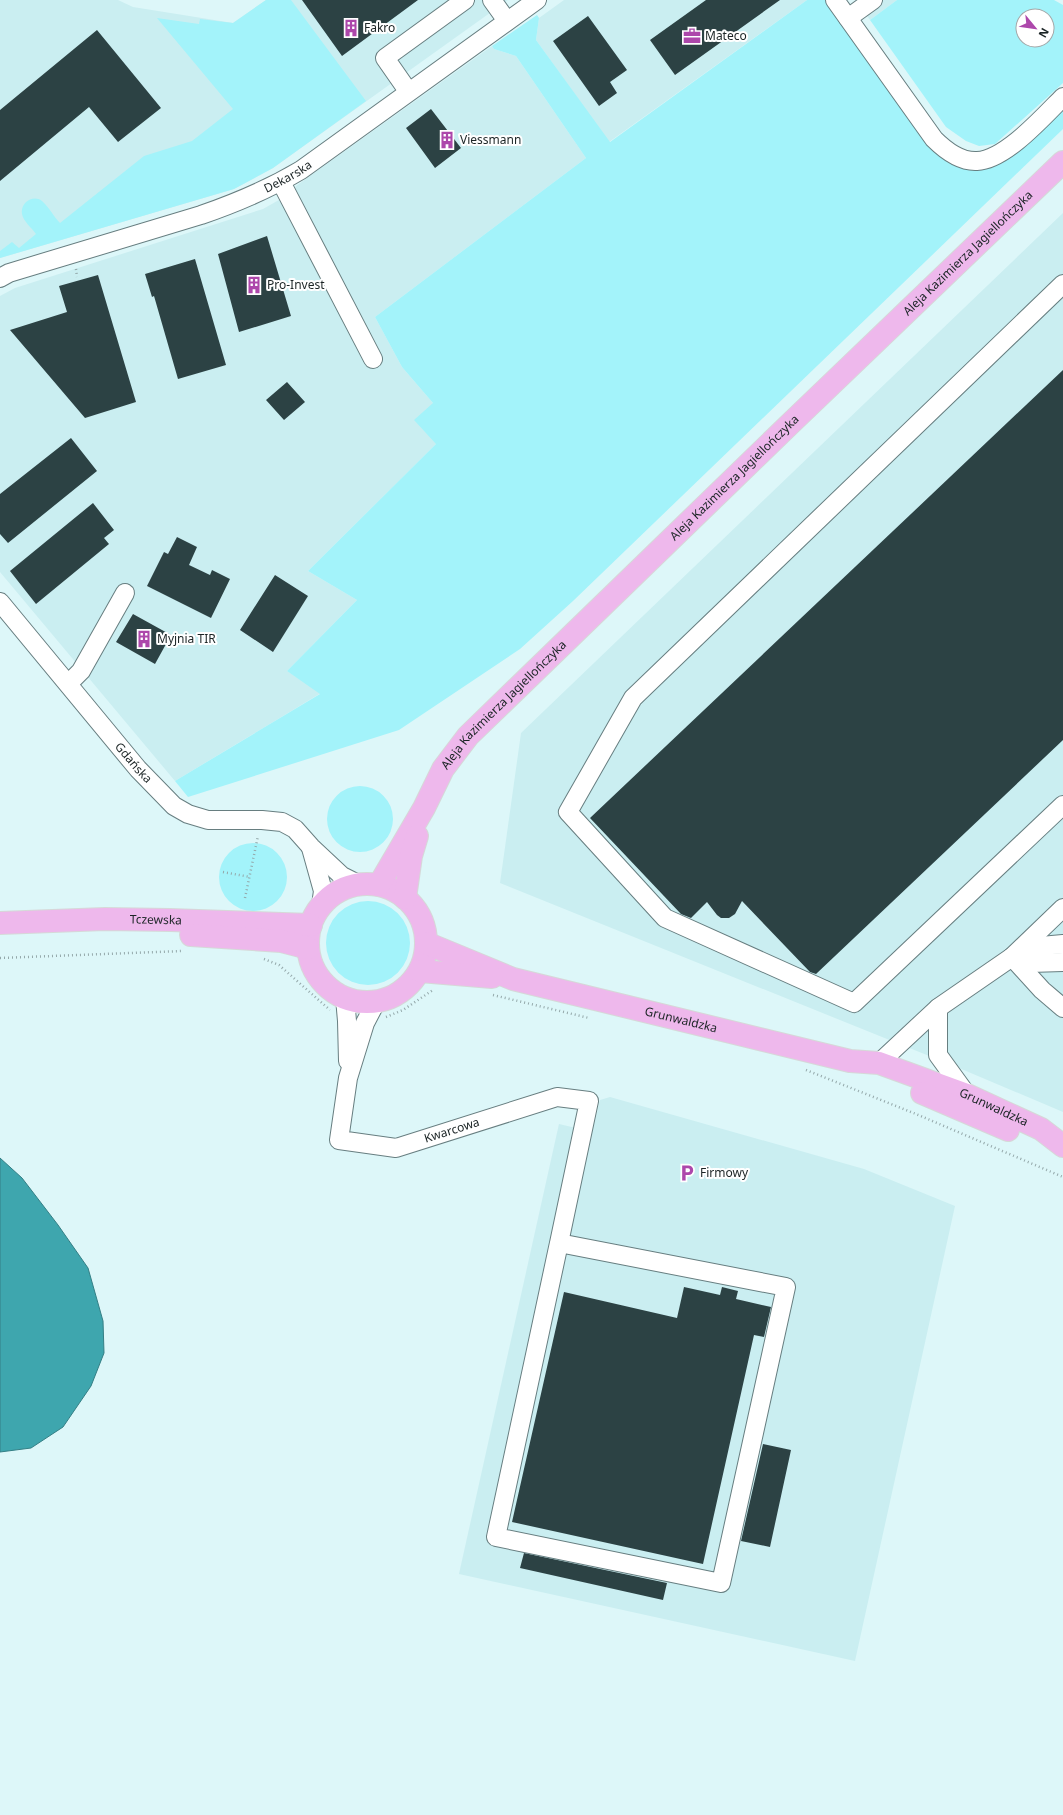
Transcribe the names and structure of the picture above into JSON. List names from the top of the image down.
{
  "streets": {
    "main road": ["Aleja Kazimierza Jagiellończyka", "Tczewska", "Grunwaldzka"],
    "street": ["Dekarska", "Gdańska", "Kwarcowa"]
  },
  "crossings": [
    ["Aleja Kazimierza Jagiellończyka", "Gdańska"],
    ["Aleja Kazimierza Jagiellończyka", "Tczewska"],
    ["Aleja Kazimierza Jagiellończyka", "Grunwaldzka"],
    ["Aleja Kazimierza Jagiellończyka", "Kwarcowa"],
    ["Gdańska", "Tczewska"],
    ["Gdańska", "Grunwaldzka"],
    ["Gdańska", "Kwarcowa"],
    ["Tczewska", "Grunwaldzka"],
    ["Tczewska", "Kwarcowa"],
    ["Grunwaldzka", "Kwarcowa"]
  ],
  "places": {
    "building": [
      "Fakro",
      "Viessmann",
      "Pro-Invest",
      "Myjnia TIR"
    ],
    "office": ["Mateco"],
    "parking": ["Firmowy"]
  },
  "north": "bottom right"
}
